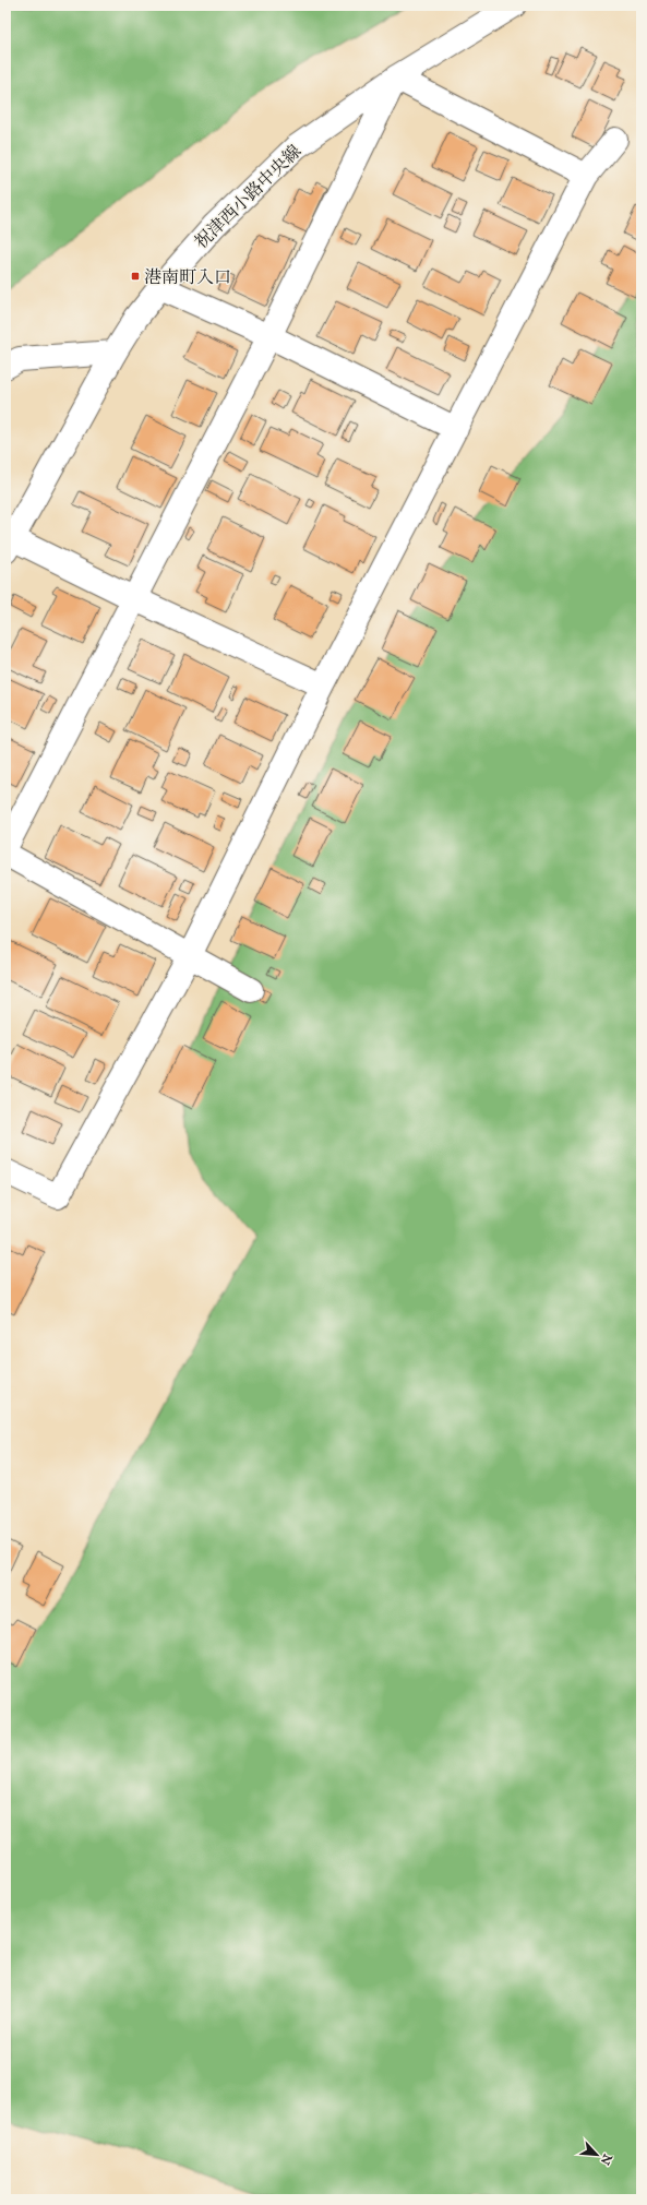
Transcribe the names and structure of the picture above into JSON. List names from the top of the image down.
{
  "streets": {
    "street": ["祝津西小路中央線"]
  },
  "places": {
    "transit": ["港南町入口"]
  },
  "north": "bottom right"
}
